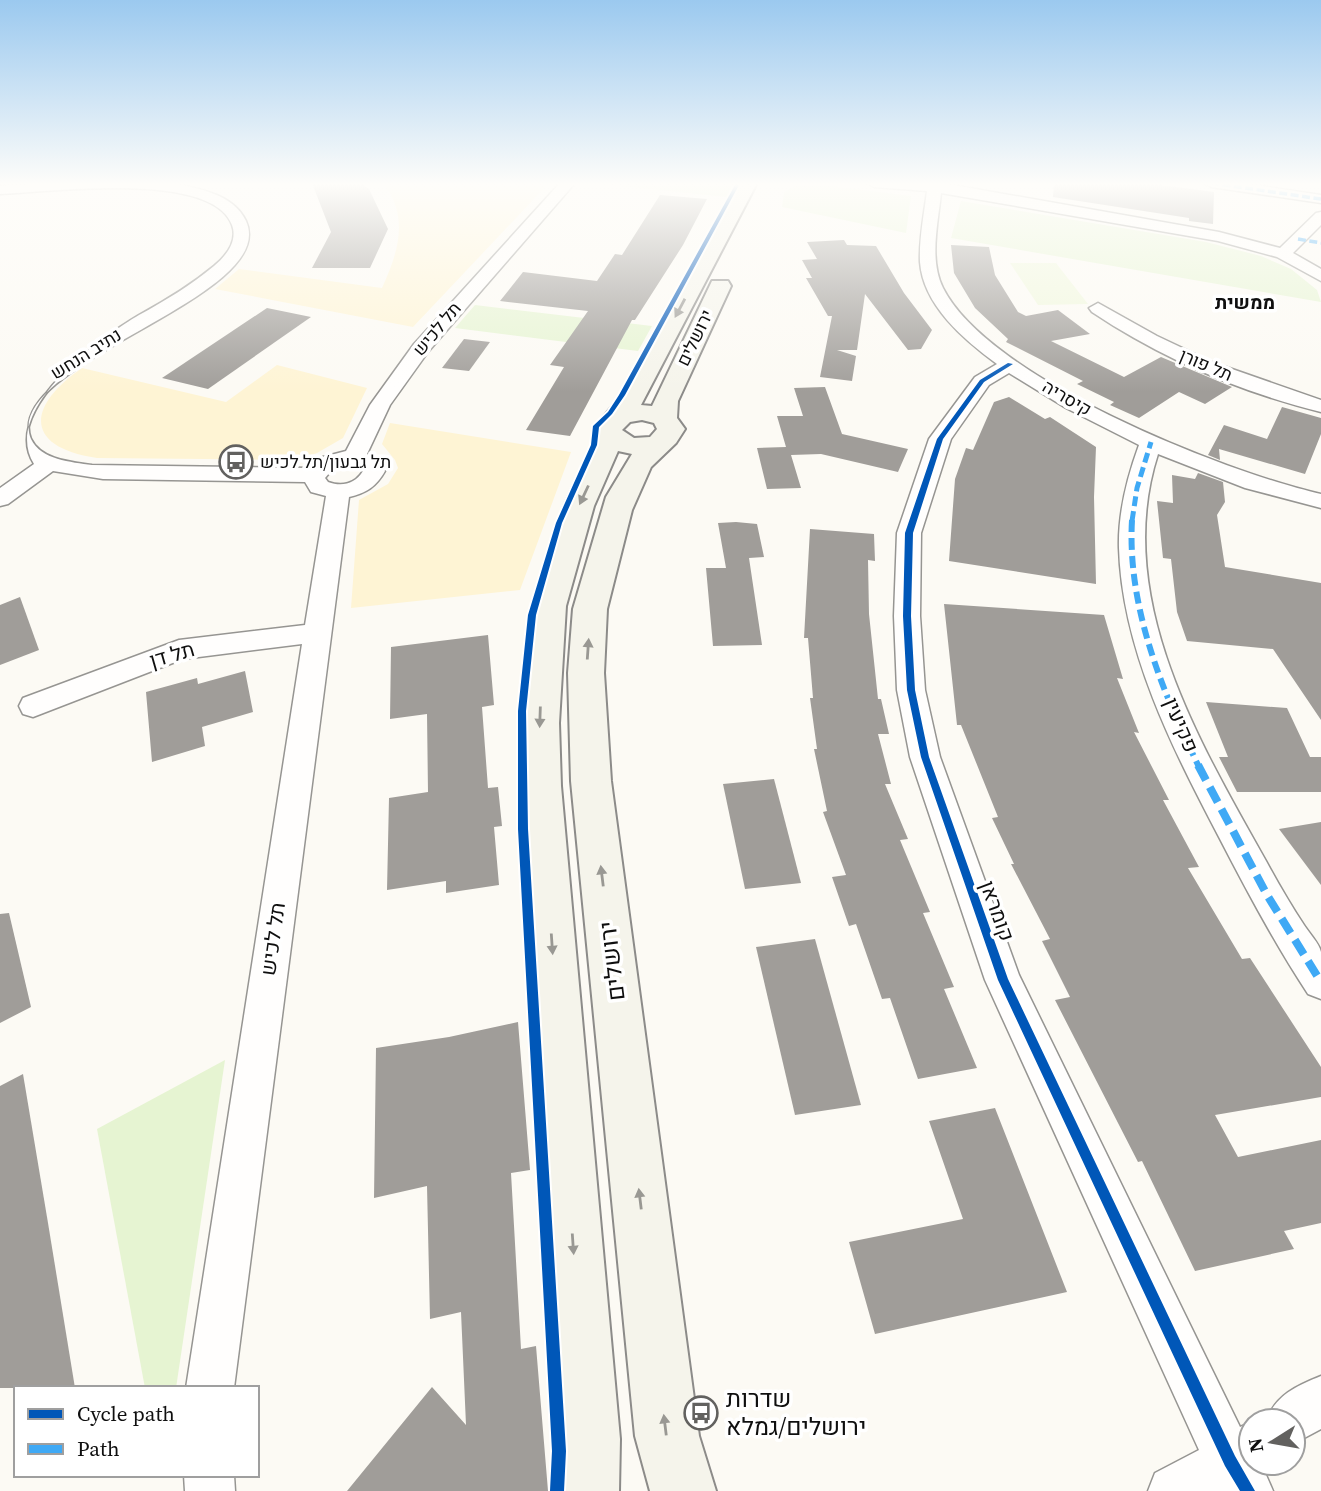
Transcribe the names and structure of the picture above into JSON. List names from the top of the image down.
{
  "streets": {
    "main road": ["ירושלים"],
    "street": [
      "תל לכיש",
      "נתיב הנחש",
      "תל פורן",
      "קיסריה",
      "תל דן",
      "פקיעין",
      "קומראן"
    ]
  },
  "crossings": [
    ["תל לכיש", "נתיב הנחש"],
    ["תל לכיש", "תל דן"],
    ["קיסריה", "פקיעין"],
    ["קיסריה", "קומראן"]
  ],
  "districts": ["ממשית"],
  "places": {
    "bus stop": ["תל גבעון/תל לכיש", "שדרות ירושלים/גמלא"]
  },
  "legend": ["Cycle path", "Path"],
  "north": "left"
}
